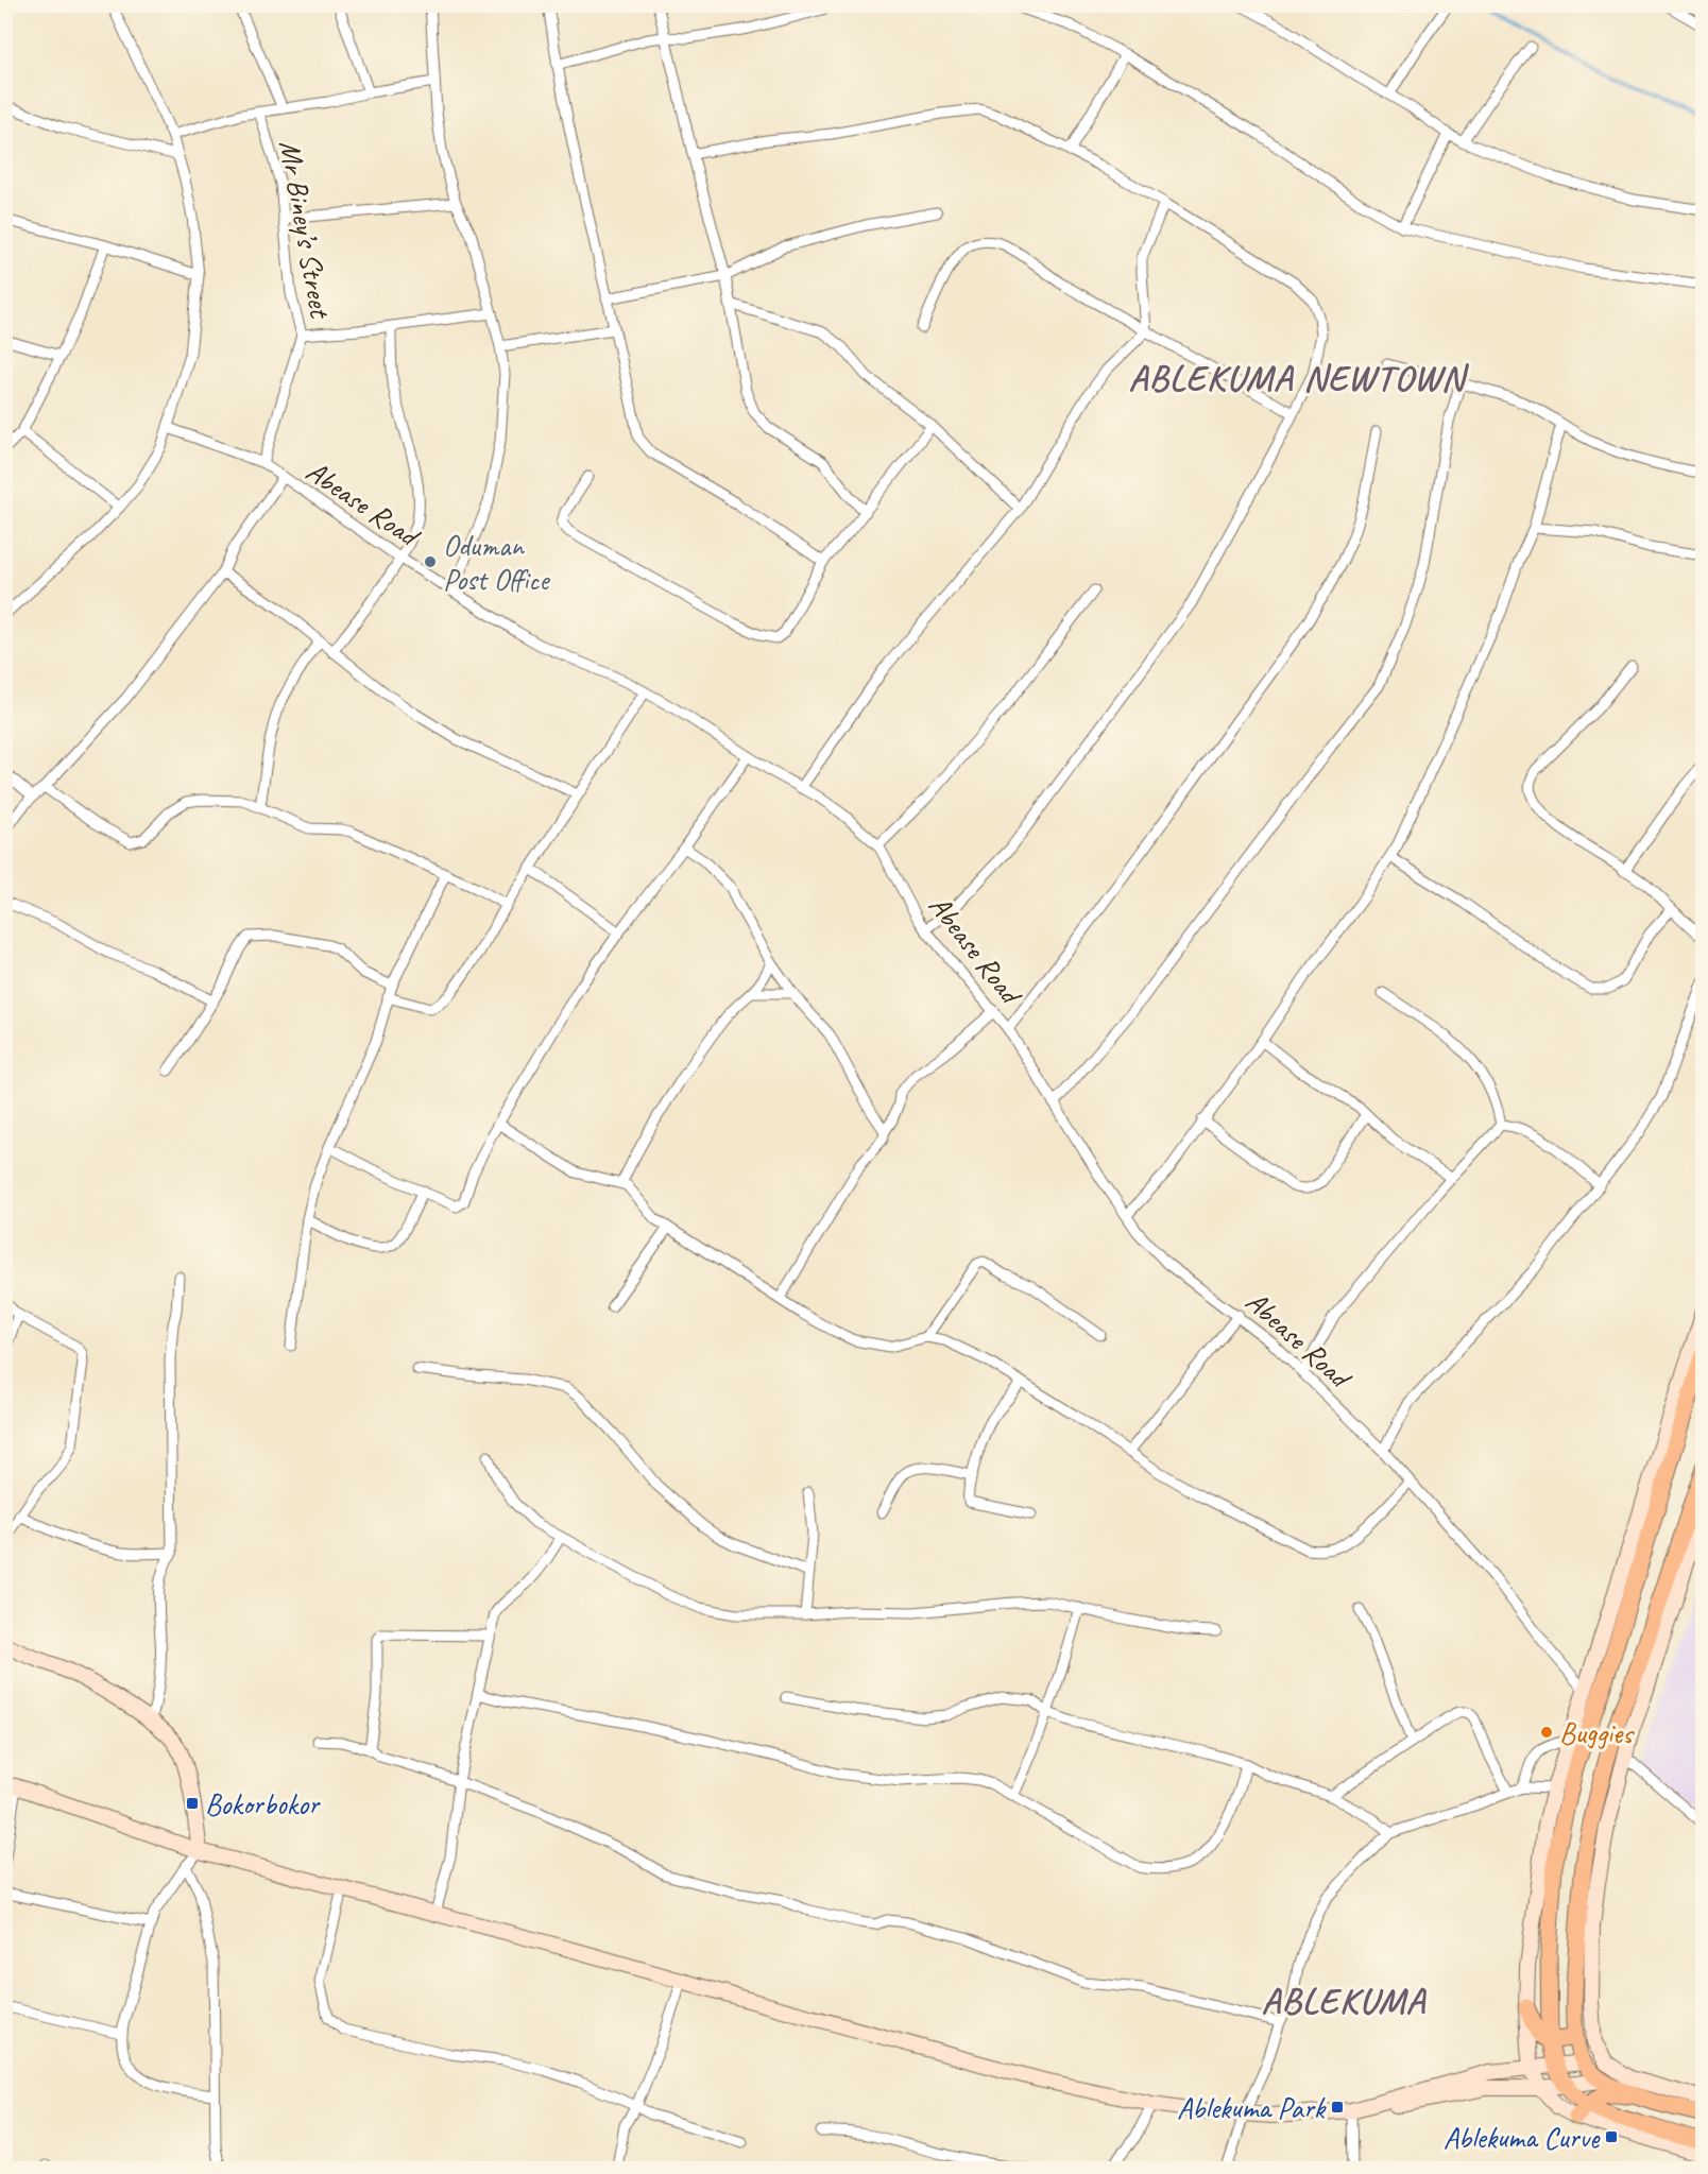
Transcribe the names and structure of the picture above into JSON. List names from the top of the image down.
{
  "streets": {
    "street": ["Mr Biney’s Street", "Abease Road"]
  },
  "crossings": [
    ["Mr Biney’s Street", "Abease Road"]
  ],
  "districts": ["ABLEKUMA NEWTOWN", "ABLEKUMA"],
  "places": {
    "other": ["Oduman Post Office", "Buggies"],
    "transit": ["Bokorbokor", "Ablekuma Park", "Ablekuma Curve"]
  }
}
